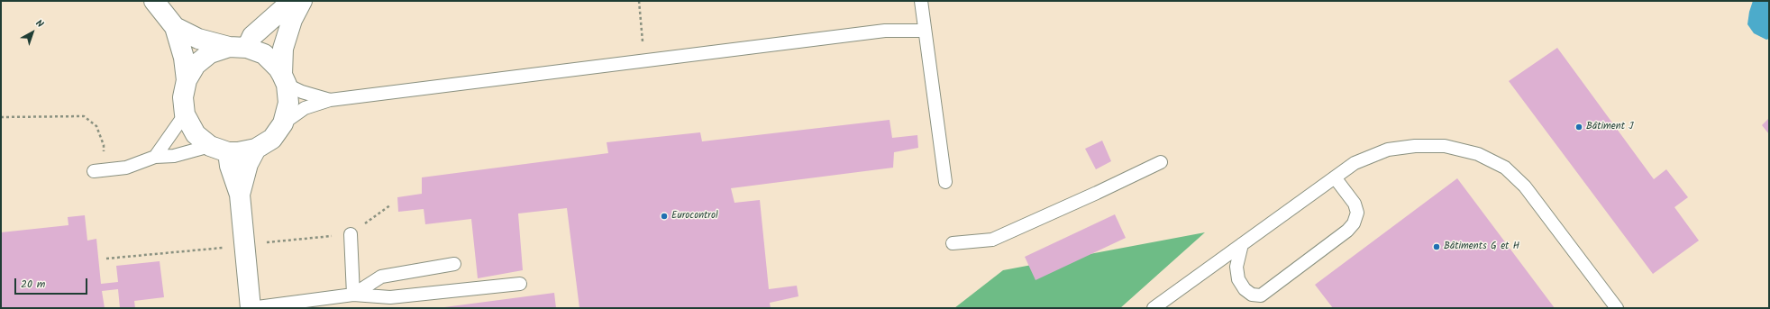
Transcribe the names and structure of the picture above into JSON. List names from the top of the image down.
{
  "places": ["Bâtiment J", "Eurocontrol", "Bâtiments G et H"],
  "scale_bar": "20 m",
  "north": "top right"
}
